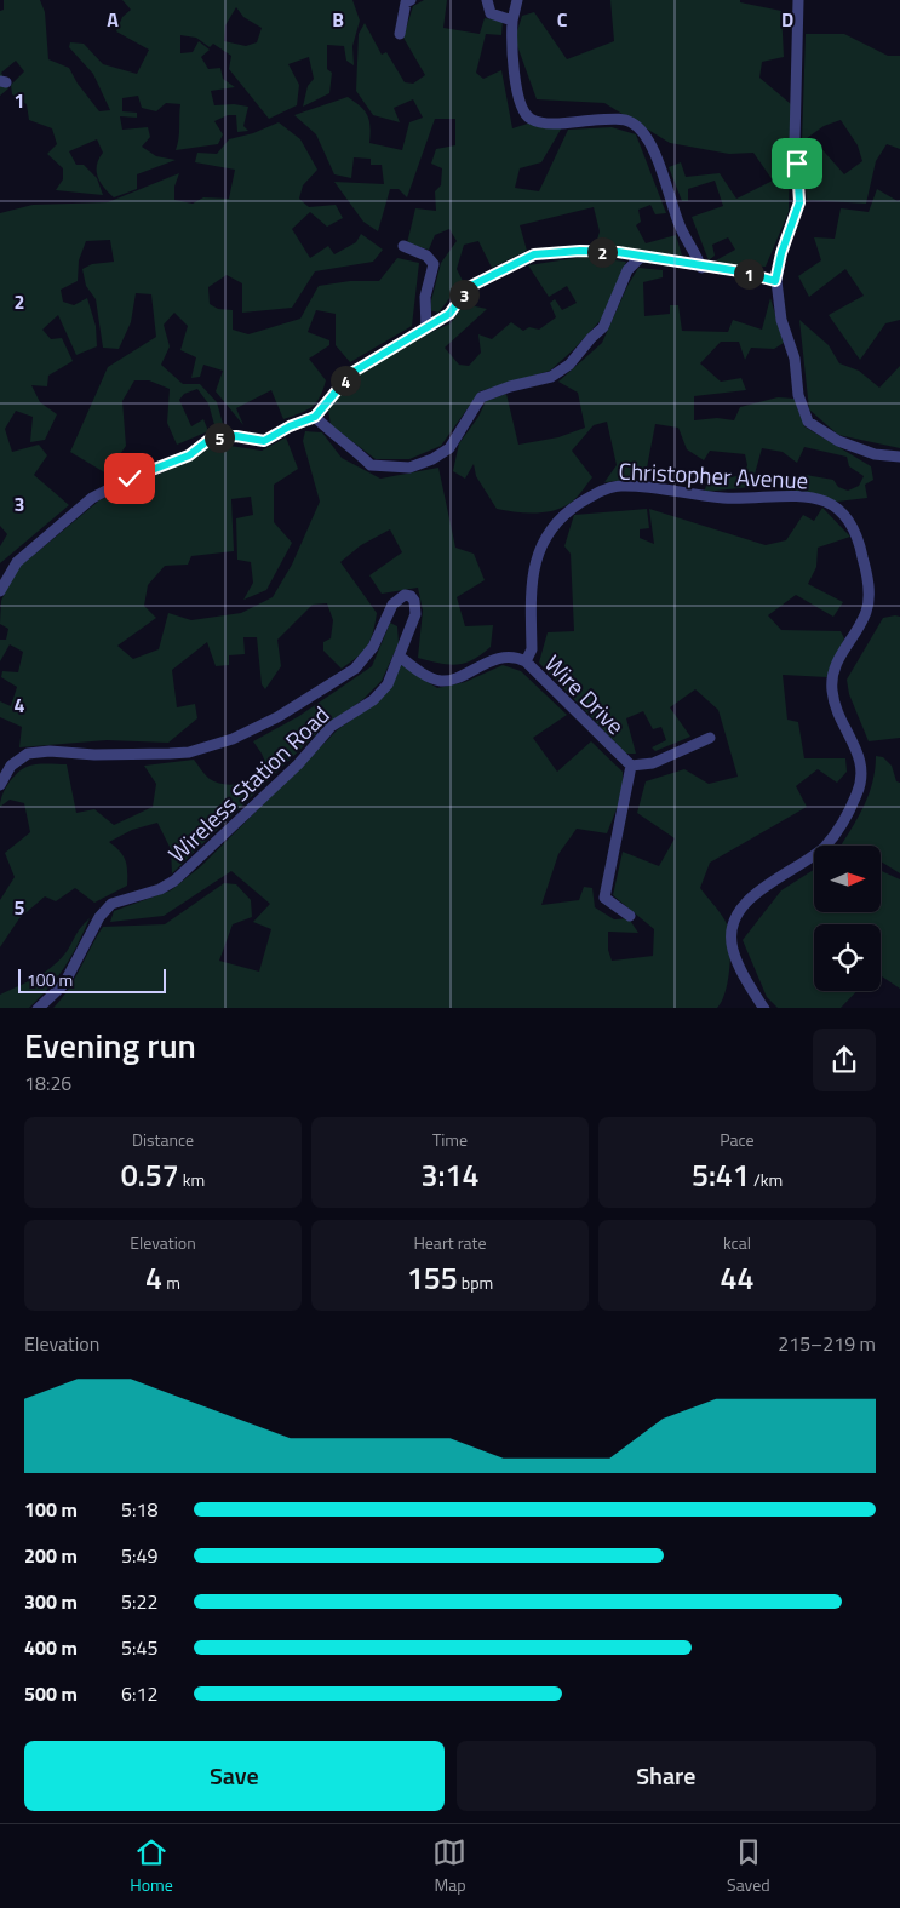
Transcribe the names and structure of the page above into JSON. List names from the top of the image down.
{
  "streets": {
    "street": ["Christopher Avenue", "Wire Drive", "Wireless Station Road"]
  },
  "crossings": [
    ["Christopher Avenue", "Wire Drive"],
    ["Wire Drive", "Wireless Station Road"]
  ],
  "scale_bar": "100 m",
  "north": "right",
  "page": {
    "pins": [
      "2",
      "1",
      "3",
      "4",
      "5"
    ],
    "scale": "100 m",
    "heading": ["Evening run", "18:26"],
    "stats": [
      ["Distance", "0.57 km"],
      ["Time", "3:14"],
      ["Pace", "5:41 /km"],
      ["Elevation", "4 m"],
      ["Heart rate", "155 bpm"],
      ["kcal", "44"]
    ],
    "chart": ["Elevation", "215–219 m"],
    "list": [
      {
        "name": "100 m",
        "note": "5:18"
      },
      {
        "name": "200 m",
        "note": "5:49"
      },
      {
        "name": "300 m",
        "note": "5:22"
      },
      {
        "name": "400 m",
        "note": "5:45"
      },
      {
        "name": "500 m",
        "note": "6:12"
      }
    ],
    "buttons": ["Save", "Share"],
    "tabs": ["Home", "Map", "Saved"]
  },
  "grid": {
    "columns": [
      "A",
      "B",
      "C",
      "D"
    ],
    "rows": [
      "1",
      "2",
      "3",
      "4",
      "5"
    ]
  }
}
